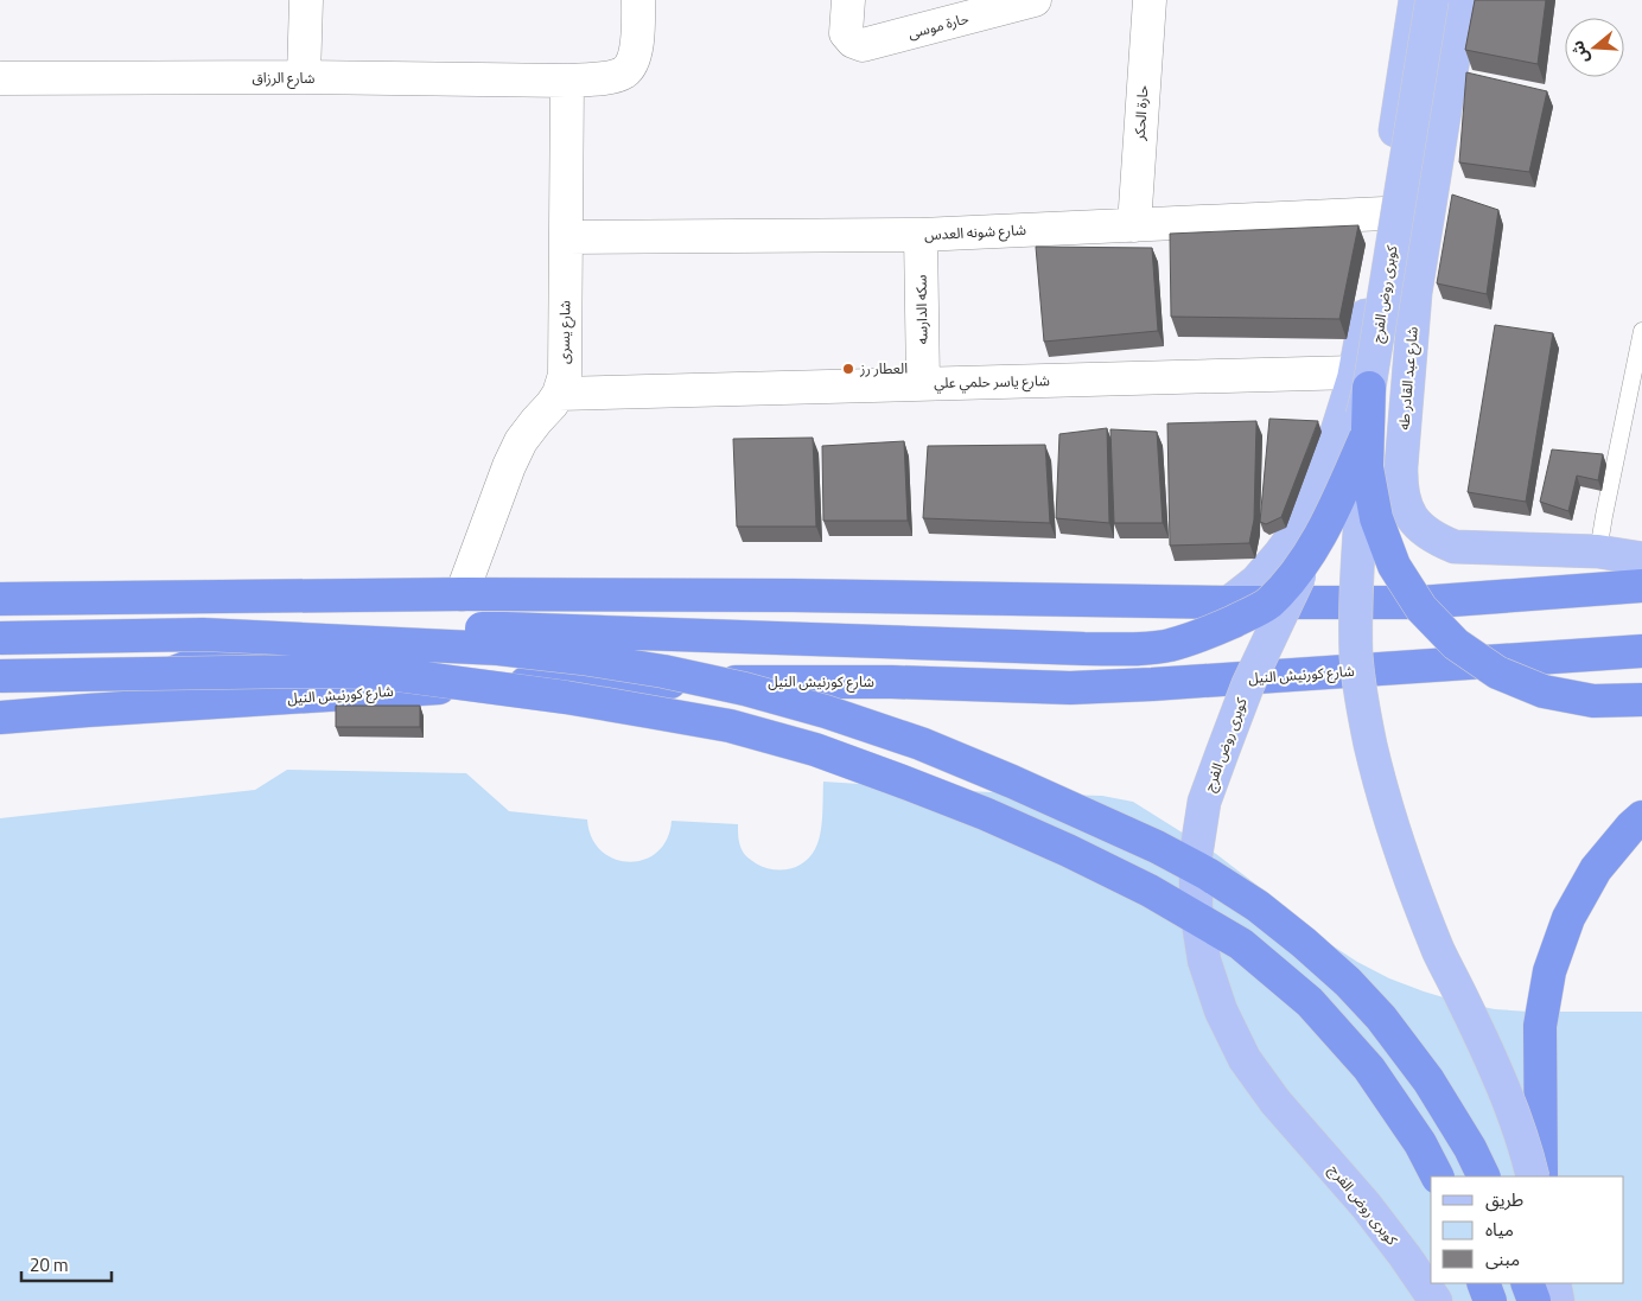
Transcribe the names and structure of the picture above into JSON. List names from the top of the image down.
{
  "streets": {
    "highway": ["شارع كورنيش النيل"],
    "main road": ["كوبرى روض الفرج", "شارع عبد القادر طه"],
    "street": [
      "حارة موسى",
      "شارع الرزاق",
      "حارة الحكر",
      "شارع شونه العدس",
      "سكه الدارسه",
      "شارع يسرى",
      "شارع ياسر حلمي علي"
    ]
  },
  "crossings": [
    ["شارع الرزاق", "شارع يسرى"],
    ["حارة الحكر", "شارع شونه العدس"],
    ["شارع شونه العدس", "سكه الدارسه"],
    ["شارع شونه العدس", "شارع يسرى"],
    ["كوبرى روض الفرج", "شارع ياسر حلمي علي"],
    ["سكه الدارسه", "شارع ياسر حلمي علي"],
    ["شارع يسرى", "شارع ياسر حلمي علي"]
  ],
  "places": ["العطار رز"],
  "legend": ["طريق", "مياه", "مبنى"],
  "scale_bar": "20 m",
  "north": "left"
}
